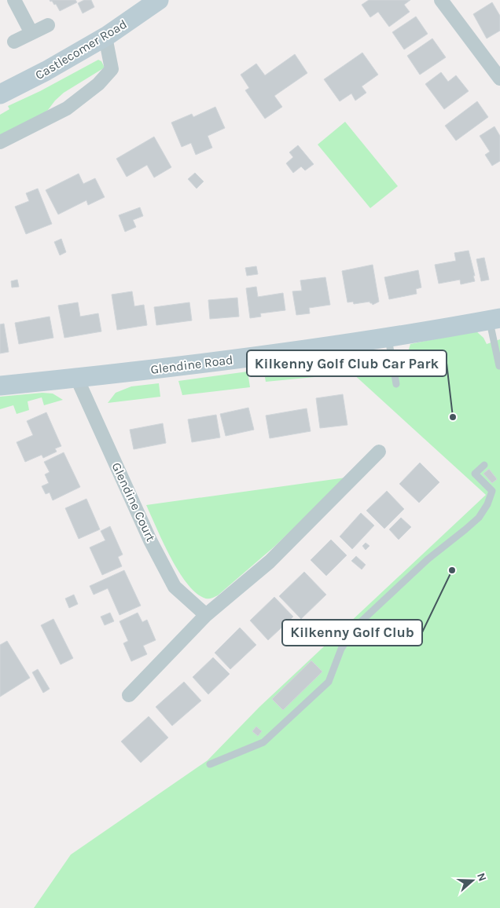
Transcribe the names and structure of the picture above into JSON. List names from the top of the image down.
{
  "streets": {
    "street": ["Castlecomer Road", "Glendine Road", "Glendine Court"]
  },
  "crossings": [
    ["Glendine Road", "Glendine Court"]
  ],
  "places": ["Kilkenny Golf Club Car Park", "Kilkenny Golf Club"],
  "north": "right"
}
